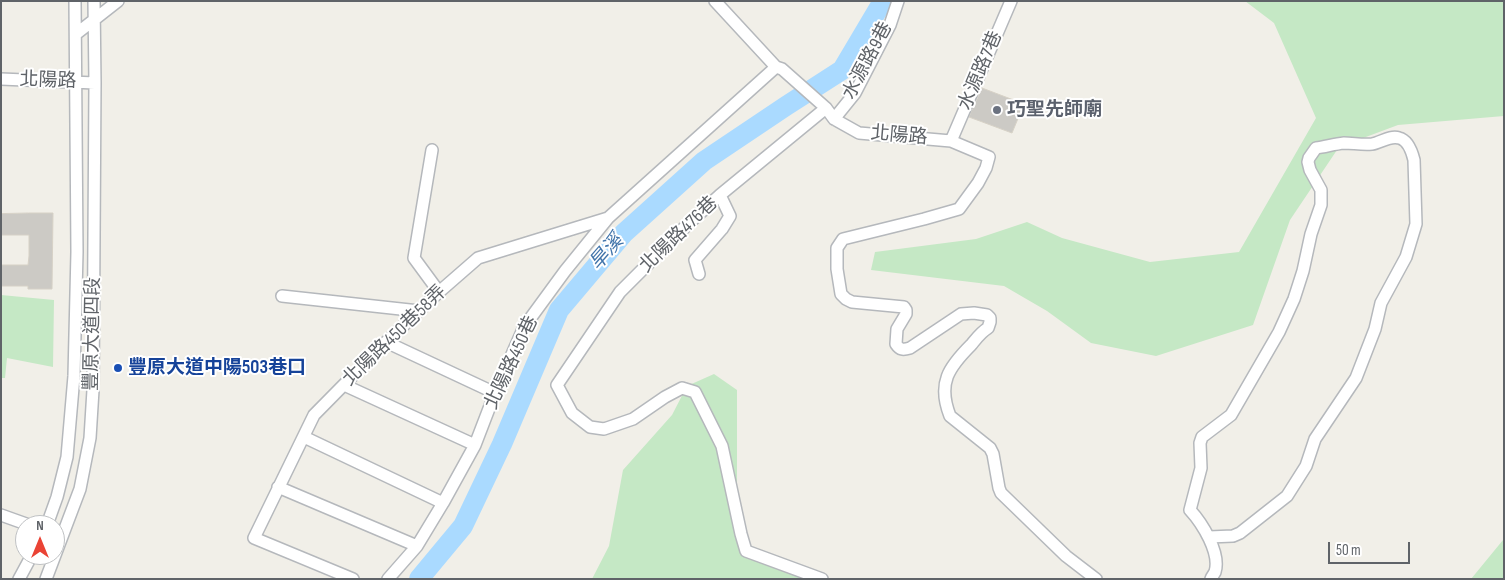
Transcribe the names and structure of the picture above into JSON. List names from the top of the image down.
{
  "streets": {
    "street": [
      "水源路9巷",
      "水源路7巷",
      "北陽路",
      "北陽路476巷",
      "豐原大道四段",
      "北陽路450巷58弄",
      "北陽路450巷"
    ]
  },
  "crossings": [
    ["水源路9巷", "北陽路"],
    ["水源路7巷", "北陽路"],
    ["北陽路", "北陽路476巷"],
    ["北陽路", "豐原大道四段"],
    ["北陽路", "北陽路450巷"],
    ["北陽路450巷58弄", "北陽路450巷"]
  ],
  "water": ["旱溪"],
  "places": ["巧聖先師廟", "豐原大道中陽503巷口"],
  "scale_bar": "50 m",
  "north": "top"
}
